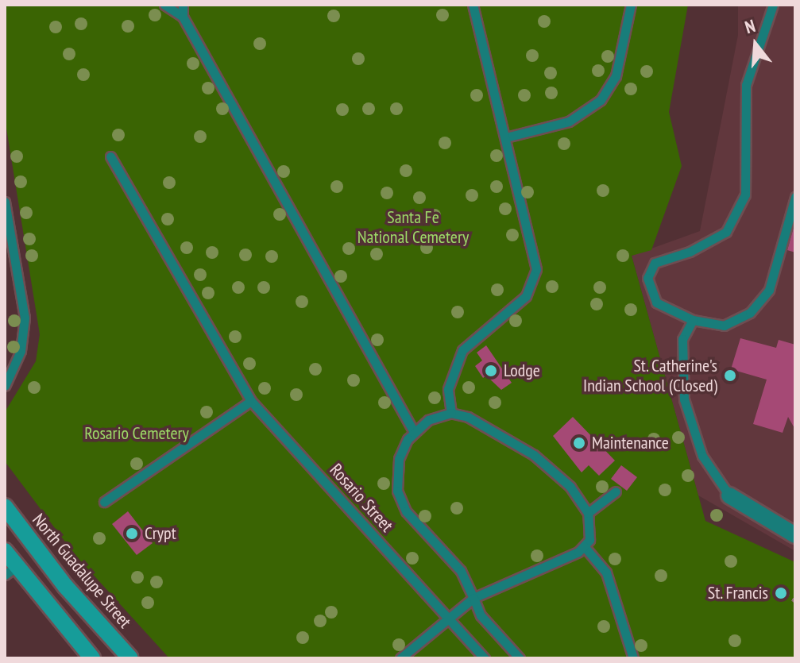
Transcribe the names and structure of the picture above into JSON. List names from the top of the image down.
{
  "streets": {
    "main road": ["North Guadalupe Street"],
    "lane": ["Rosario Street"]
  },
  "parks": ["Santa Fe National Cemetery", "Rosario Cemetery"],
  "places": [
    "Lodge",
    "St. Catherine's Indian School (Closed)",
    "Maintenance",
    "Crypt",
    "St. Francis"
  ],
  "north": "top"
}
